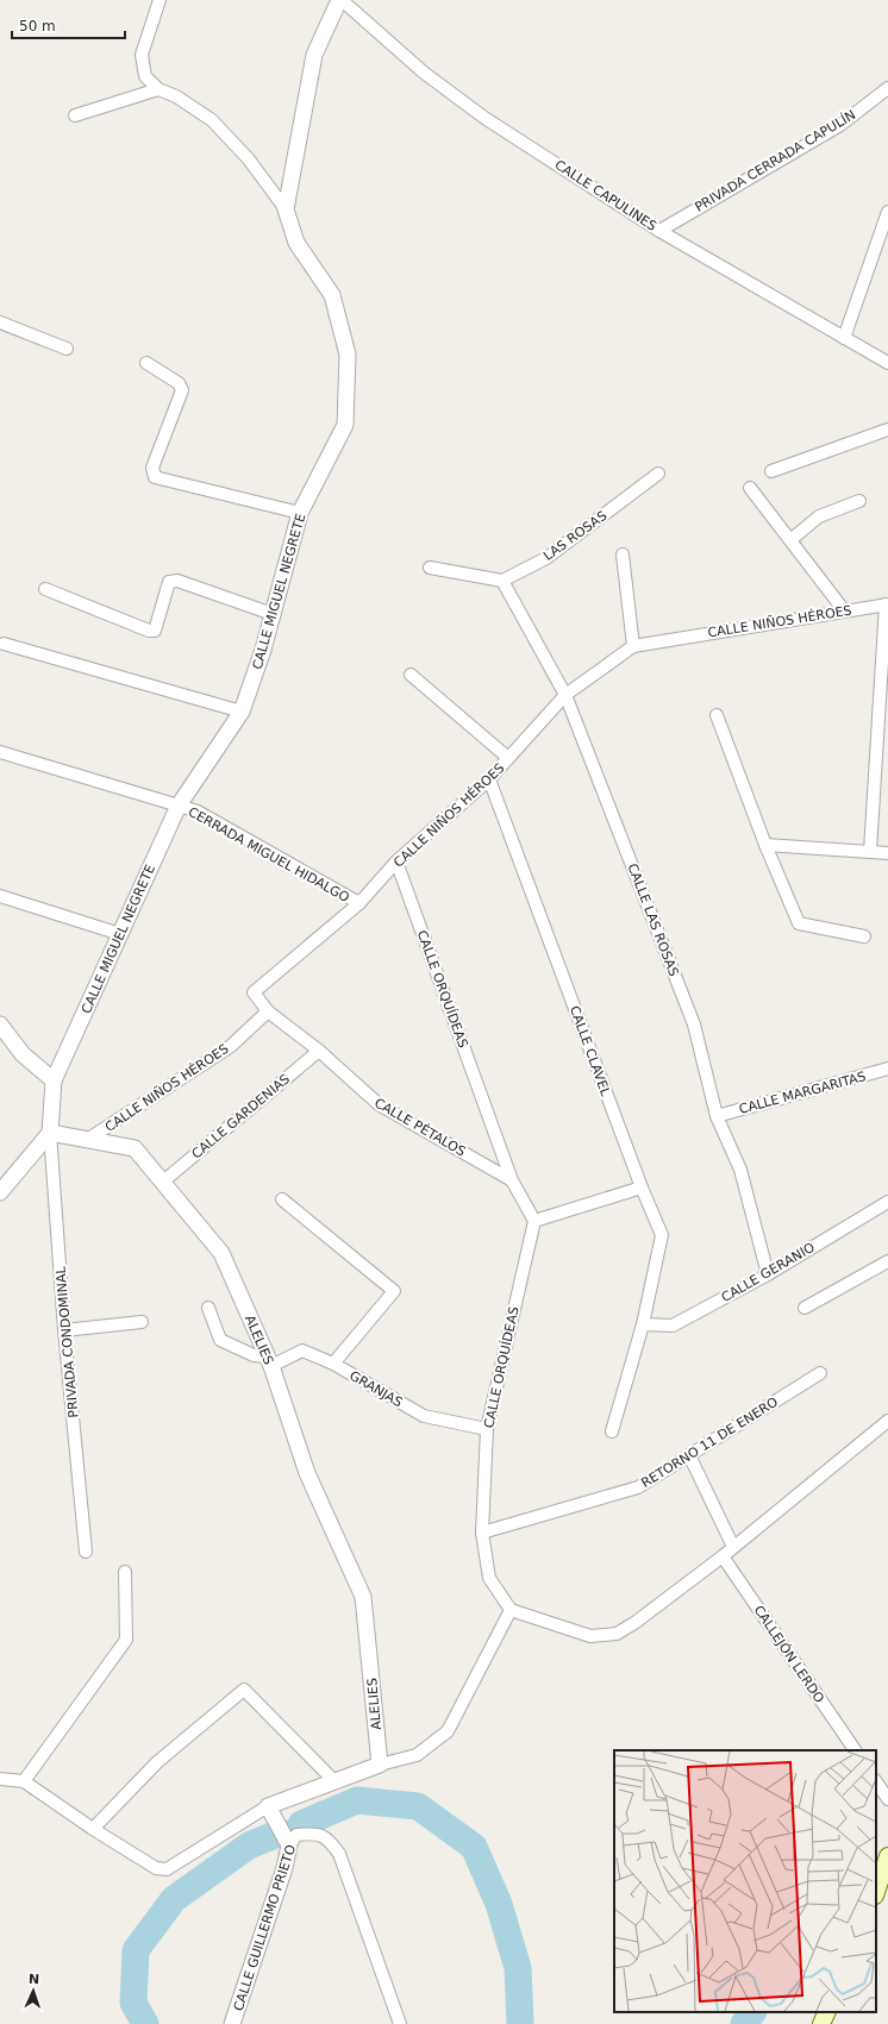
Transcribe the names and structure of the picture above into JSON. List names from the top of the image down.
{
  "streets": {
    "street": [
      "PRIVADA CERRADA CAPULÍN",
      "CALLE CAPULINES",
      "LAS ROSAS",
      "CALLE MIGUEL NEGRETE",
      "CALLE NIÑOS HÉROES",
      "CERRADA MIGUEL HIDALGO",
      "CALLE LAS ROSAS",
      "CALLE ORQUÍDEAS",
      "CALLE CLAVEL",
      "CALLE MARGARITAS",
      "CALLE GARDENIAS",
      "CALLE PÉTALOS",
      "CALLE GERANIO",
      "ALELIES",
      "PRIVADA CONDOMINAL",
      "GRANJAS",
      "RETORNO 11 DE ENERO",
      "CALLEJÓN LERDO",
      "CALLE GUILLERMO PRIETO"
    ]
  },
  "crossings": [
    ["PRIVADA CERRADA CAPULÍN", "CALLE CAPULINES"],
    ["CALLE CAPULINES", "CALLE MIGUEL NEGRETE"],
    ["LAS ROSAS", "CALLE LAS ROSAS"],
    ["CALLE MIGUEL NEGRETE", "CERRADA MIGUEL HIDALGO"],
    ["CALLE NIÑOS HÉROES", "CERRADA MIGUEL HIDALGO"],
    ["CALLE NIÑOS HÉROES", "CALLE LAS ROSAS"],
    ["CALLE NIÑOS HÉROES", "CALLE ORQUÍDEAS"],
    ["CALLE NIÑOS HÉROES", "CALLE CLAVEL"],
    ["CALLE NIÑOS HÉROES", "CALLE PÉTALOS"],
    ["CALLE NIÑOS HÉROES", "ALELIES"],
    ["CALLE LAS ROSAS", "CALLE MARGARITAS"],
    ["CALLE LAS ROSAS", "CALLE GERANIO"],
    ["CALLE ORQUÍDEAS", "CALLE PÉTALOS"],
    ["CALLE ORQUÍDEAS", "GRANJAS"],
    ["CALLE ORQUÍDEAS", "RETORNO 11 DE ENERO"],
    ["CALLE CLAVEL", "CALLE GERANIO"],
    ["CALLE GARDENIAS", "CALLE PÉTALOS"],
    ["CALLE GARDENIAS", "ALELIES"],
    ["ALELIES", "PRIVADA CONDOMINAL"],
    ["ALELIES", "GRANJAS"]
  ],
  "scale_bar": "50 m",
  "north": "top"
}
